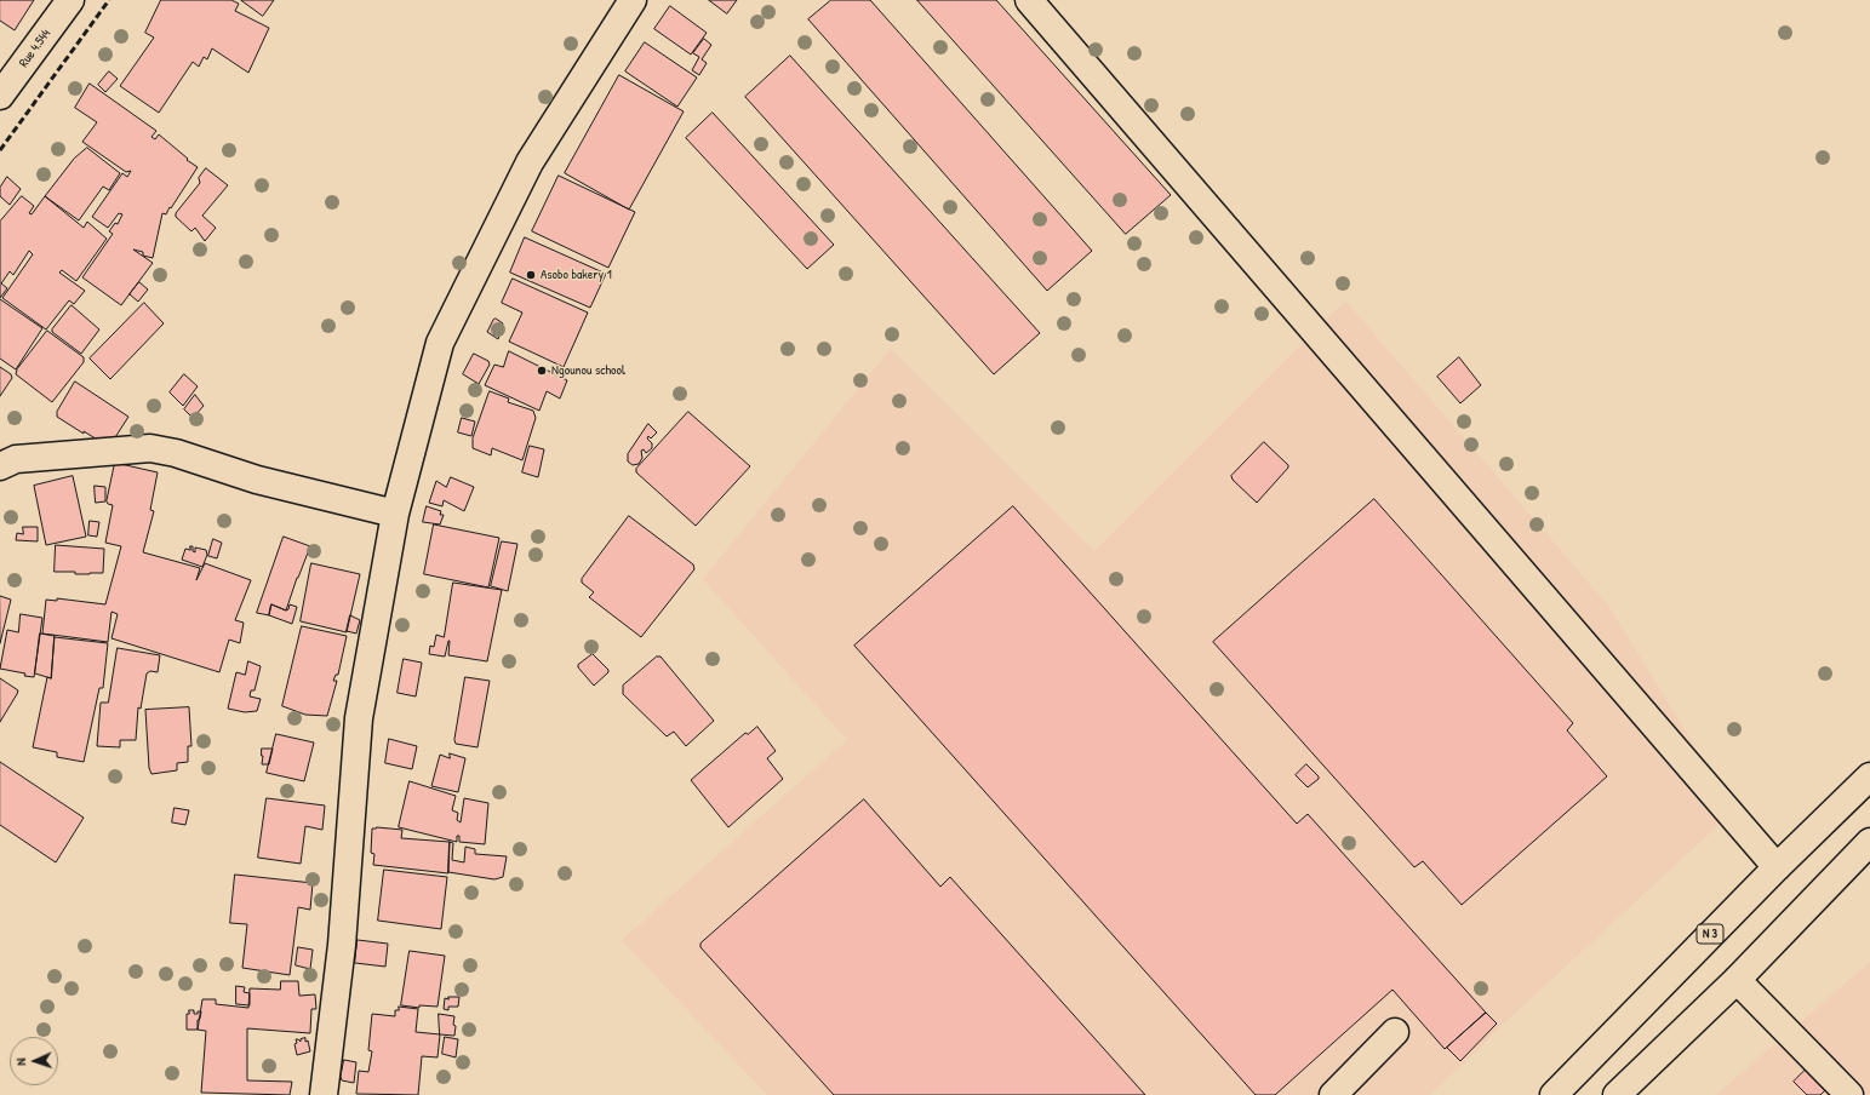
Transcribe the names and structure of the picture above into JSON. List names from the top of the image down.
{
  "streets": {
    "main road": ["Rue 4.544", "N 3"]
  },
  "places": ["Asobo bakery 1", "Ngounou school"],
  "north": "left"
}
